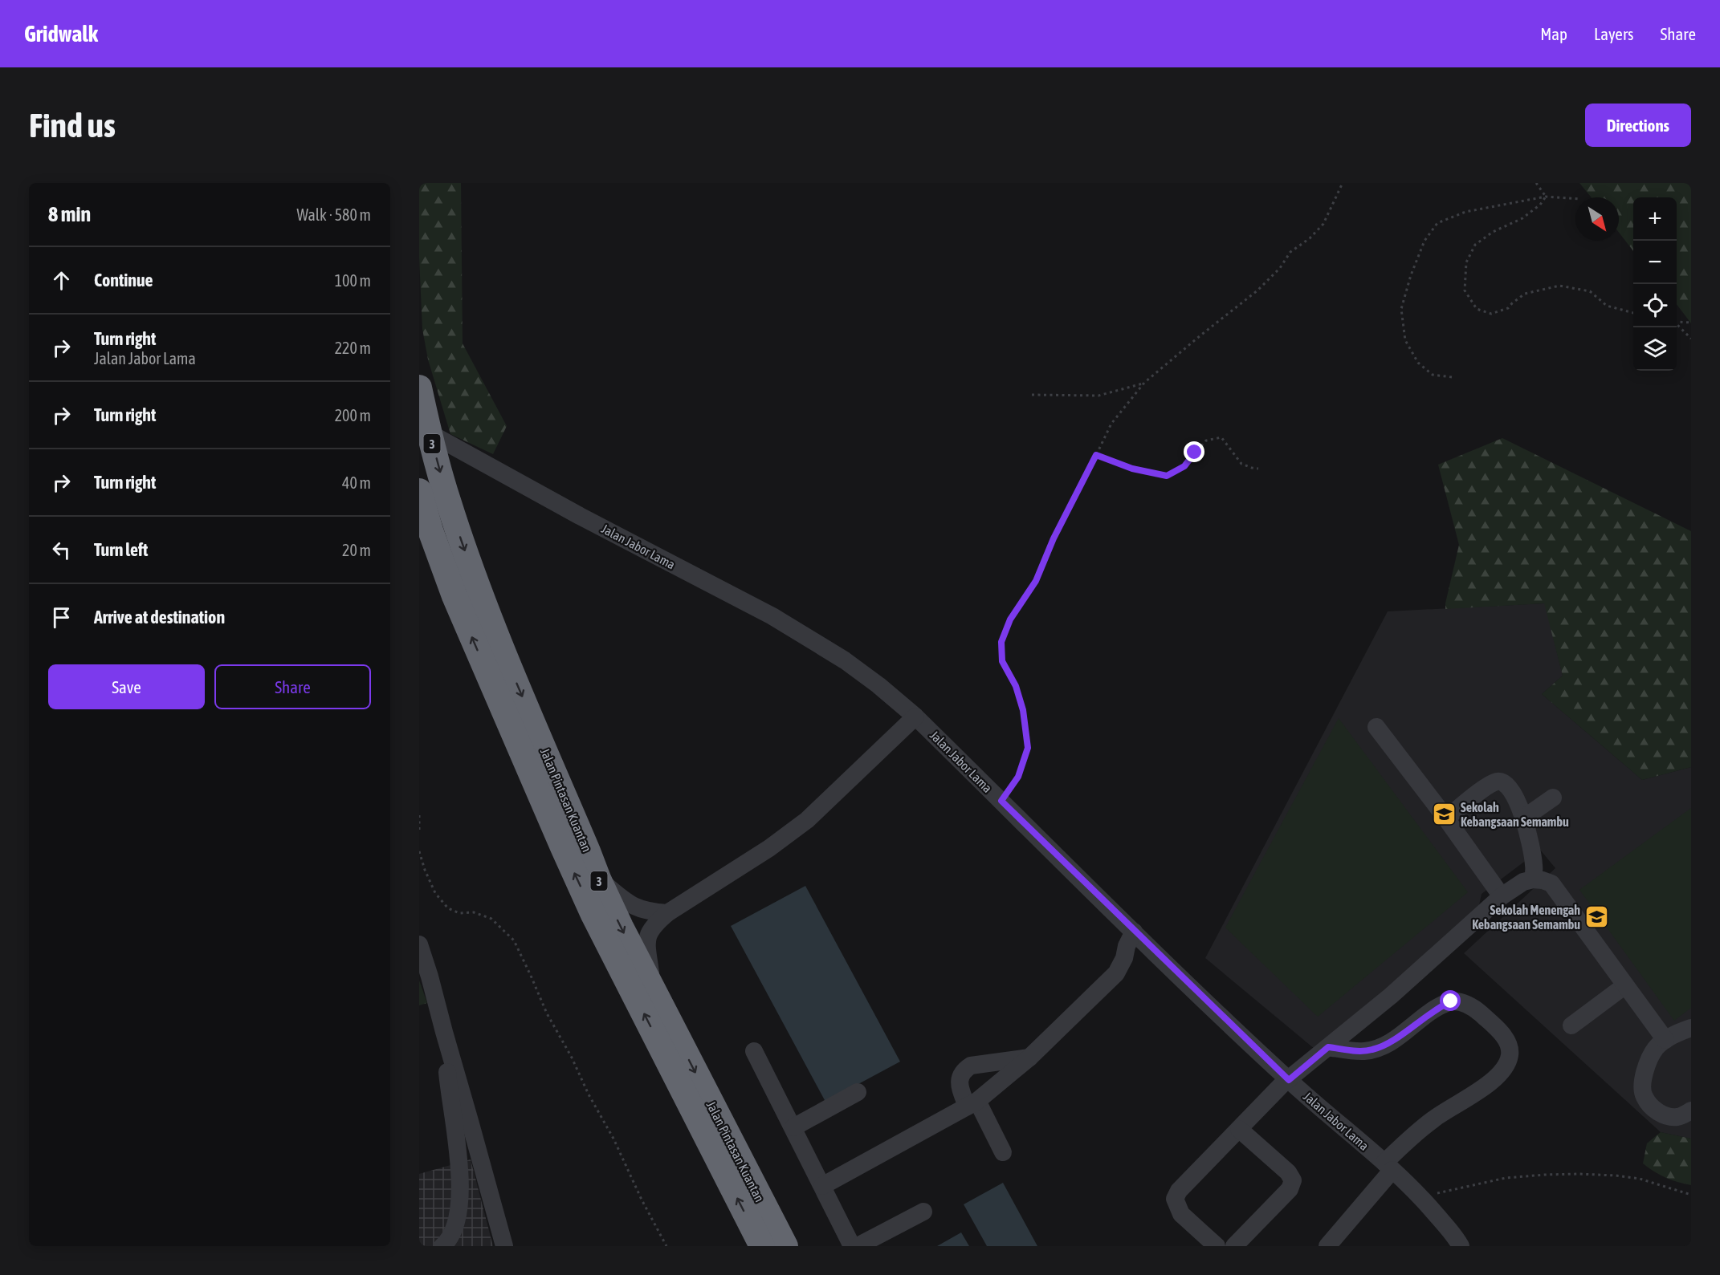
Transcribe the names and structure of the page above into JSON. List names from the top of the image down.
{
  "streets": {
    "highway": ["3", "Jalan Pintasan Kuantan"],
    "street": ["Jalan Jabor Lama"]
  },
  "places": {
    "school or university": ["Sekolah Kebangsaan Semambu", "Sekolah Menengah Kebangsaan Semambu"]
  },
  "north": "bottom right",
  "page": {
    "header": "Gridwalk",
    "nav": ["Map", "Layers", "Share"],
    "buttons": [
      "Directions",
      ["Save", "Share"]
    ],
    "title": "Find us",
    "heading": ["8 min", "Walk · 580 m"],
    "map_buttons": ["+", "−"],
    "list": [
      ["Continue", "100 m"],
      ["Turn right", "Jalan Jabor Lama", "220 m"],
      ["Turn right", "200 m"],
      ["Turn right", "40 m"],
      ["Turn left", "20 m"],
      "Arrive at destination"
    ]
  }
}
